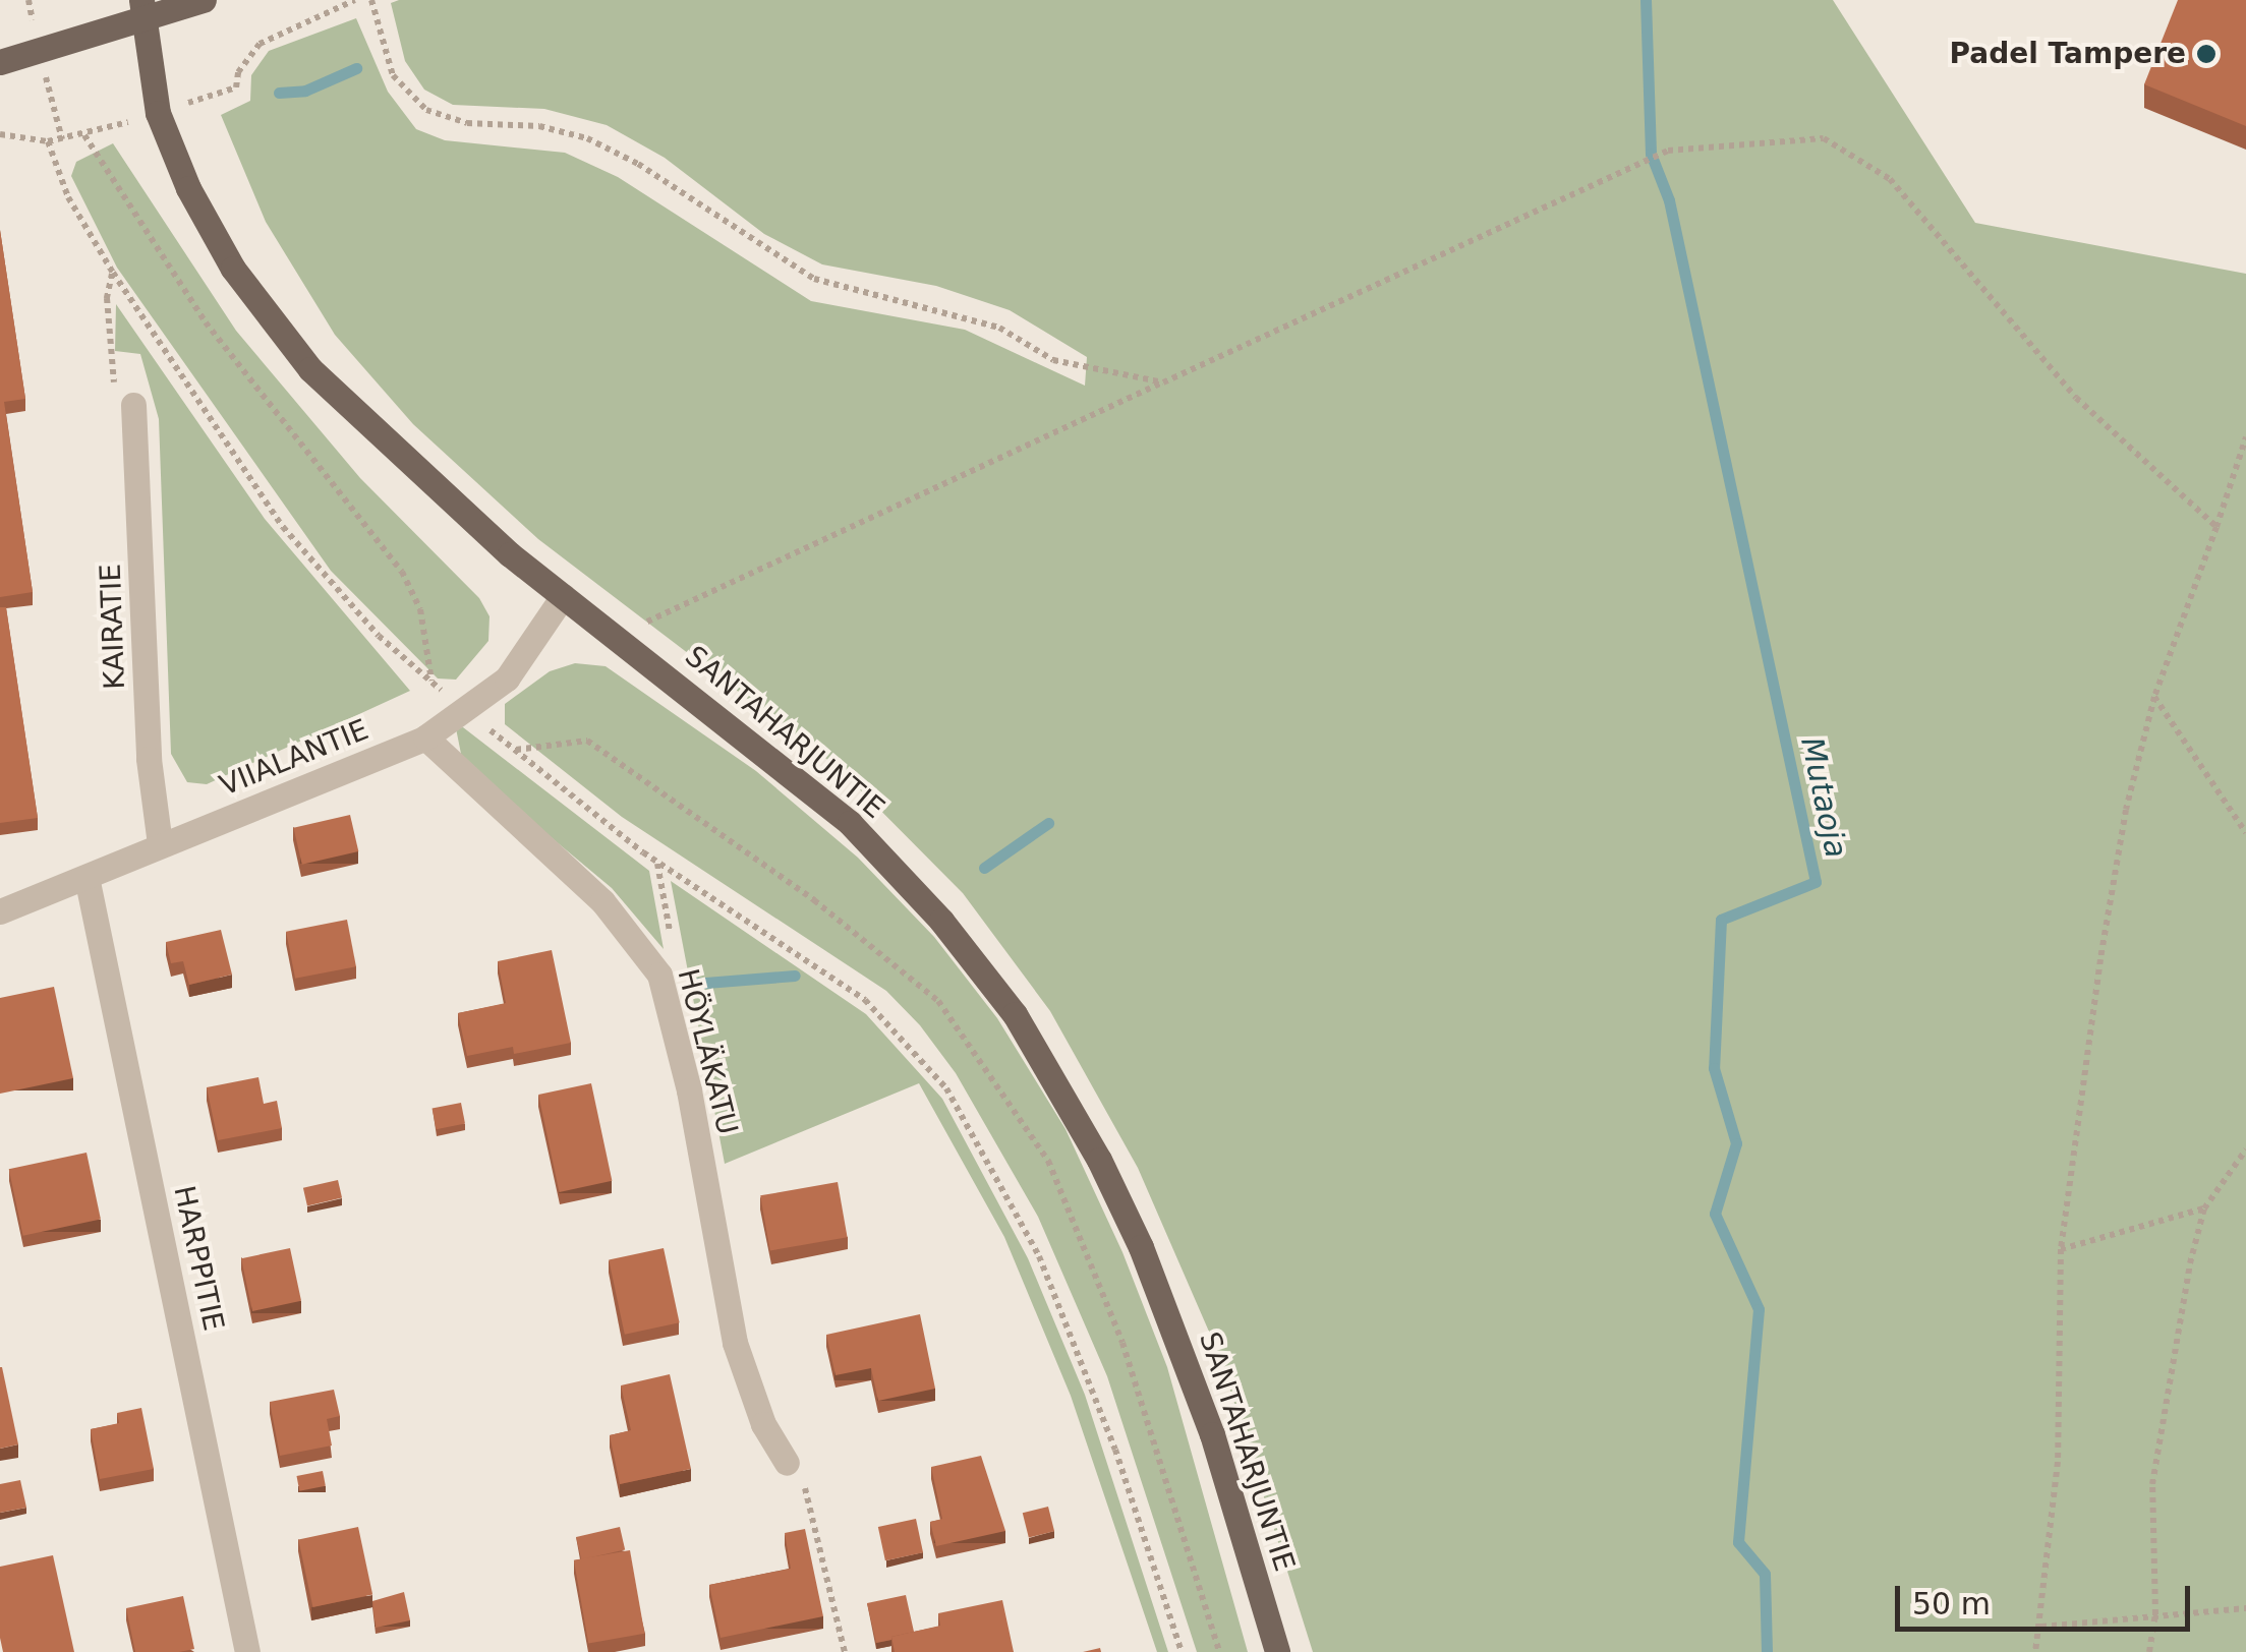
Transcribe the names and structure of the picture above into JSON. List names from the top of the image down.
{
  "streets": {
    "main road": ["SANTAHARJUNTIE"],
    "street": [
      "KAIRATIE",
      "VIIALANTIE",
      "HÖYLÄKATU",
      "HARPPITIE"
    ]
  },
  "crossings": [
    ["KAIRATIE", "VIIALANTIE"],
    ["SANTAHARJUNTIE", "VIIALANTIE"],
    ["VIIALANTIE", "HÖYLÄKATU"],
    ["VIIALANTIE", "HARPPITIE"]
  ],
  "water": ["Mutaoja"],
  "places": ["Padel Tampere"],
  "scale_bar": "50 m"
}
